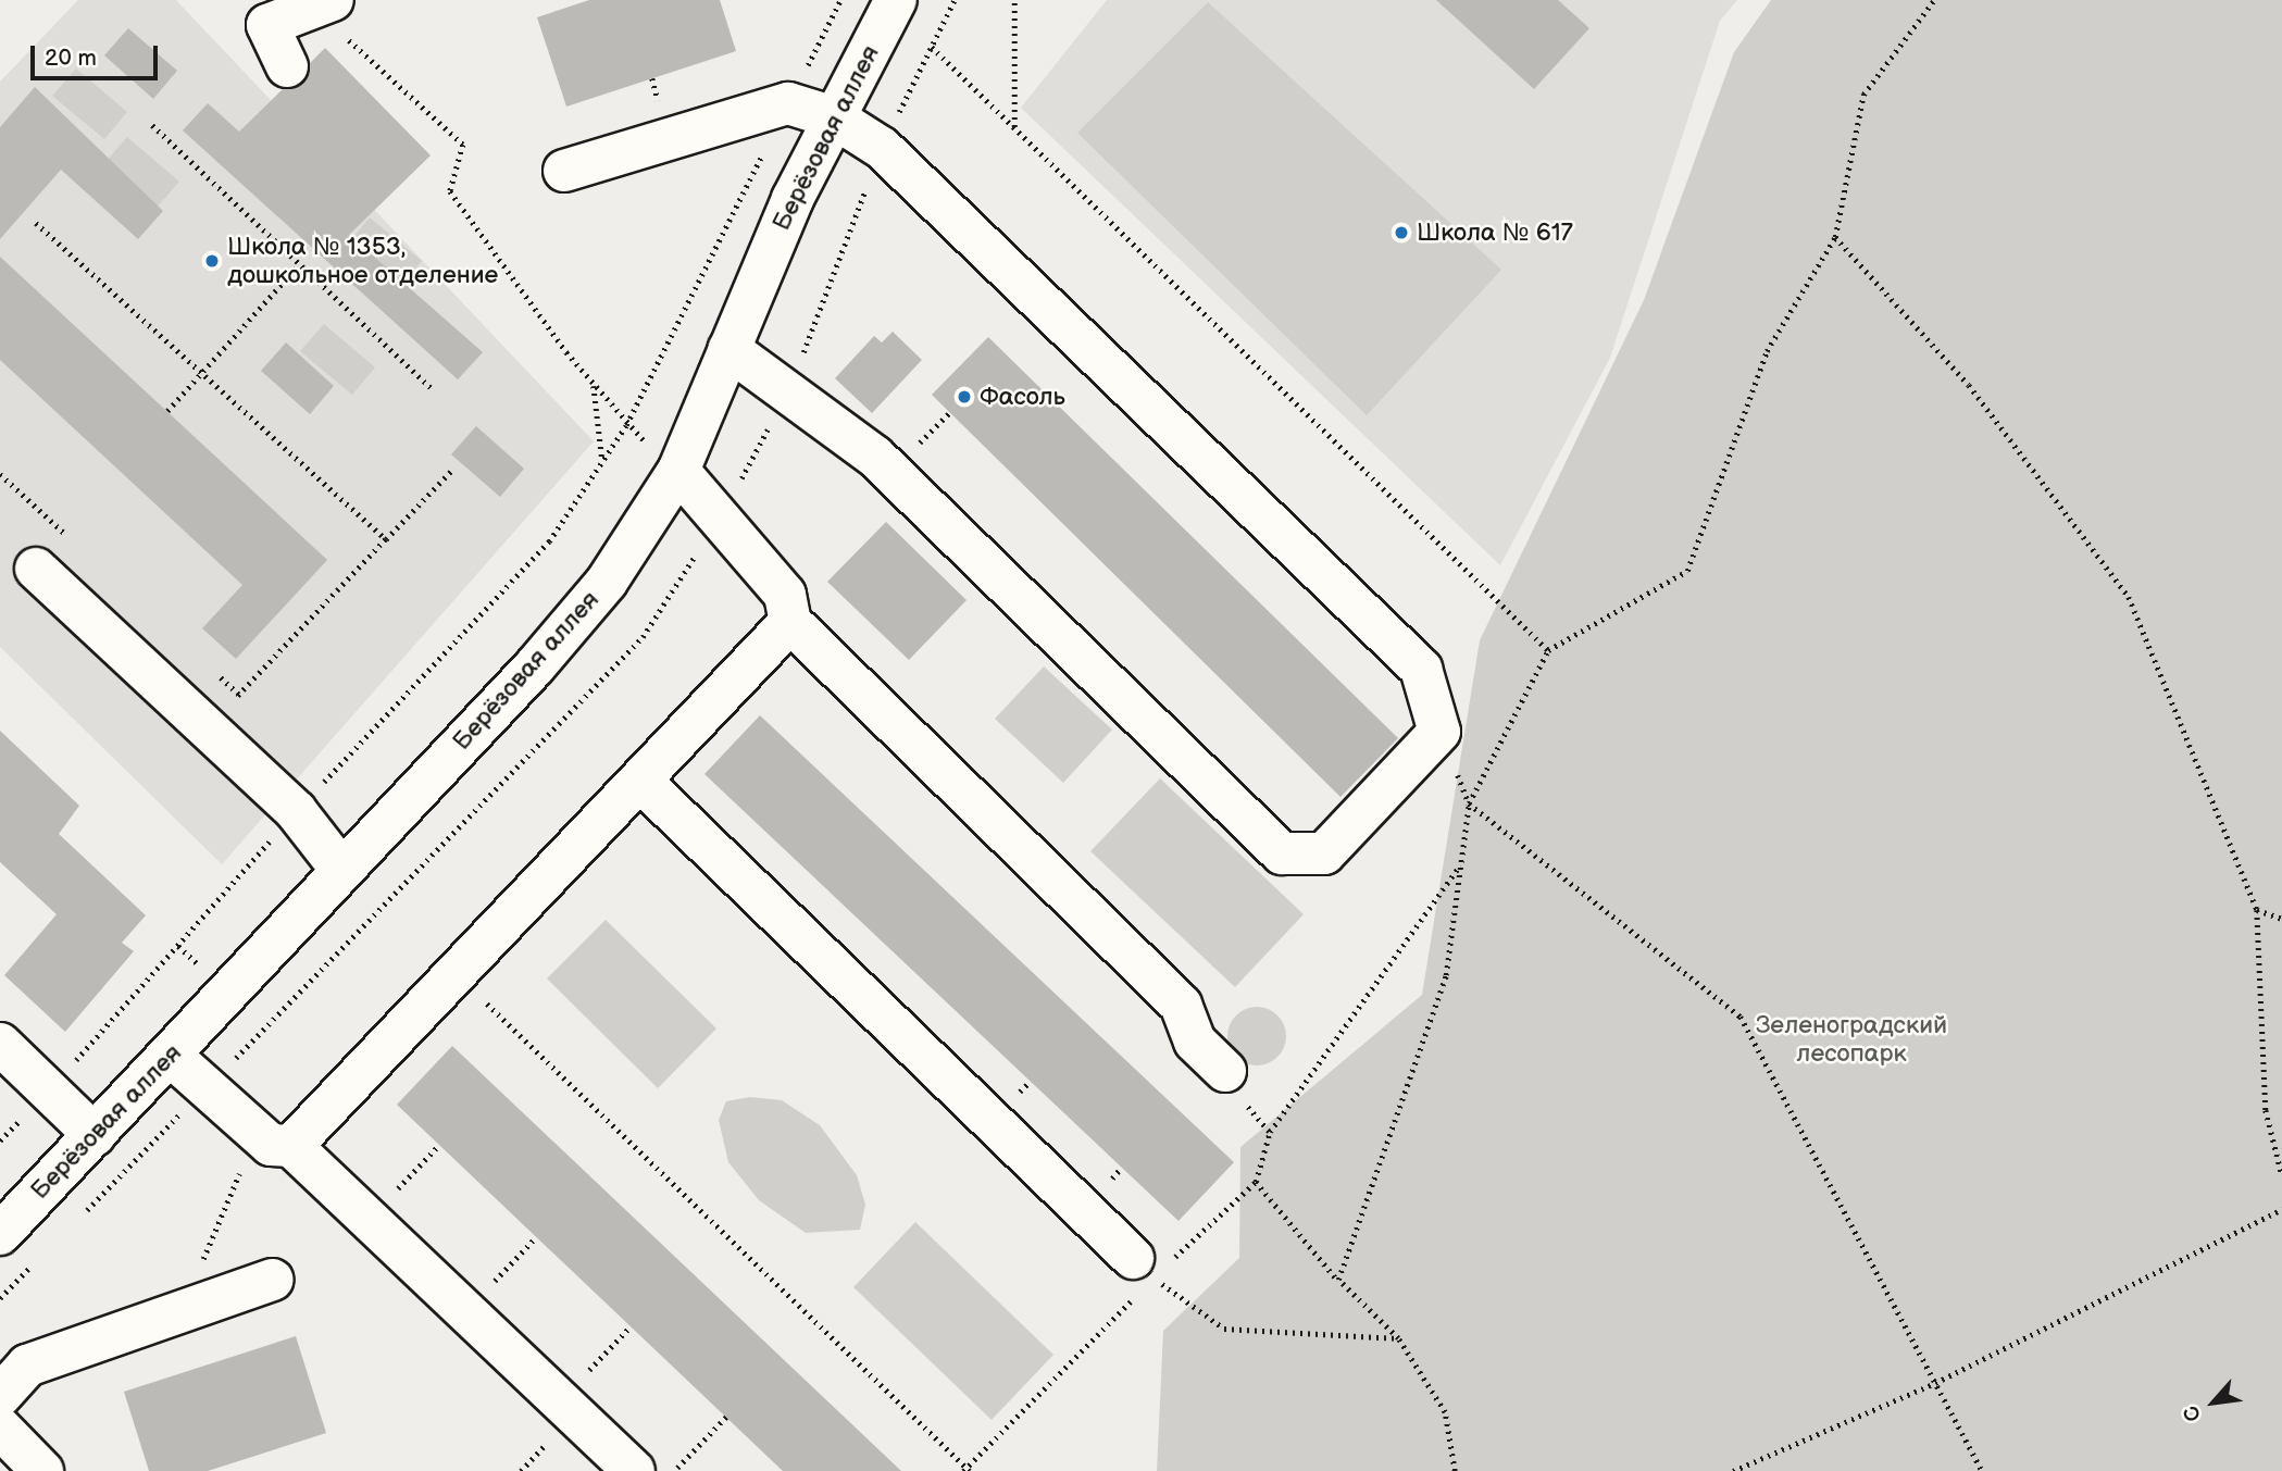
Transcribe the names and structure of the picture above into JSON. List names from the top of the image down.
{
  "streets": {
    "street": ["Берёзовая аллея"]
  },
  "parks": ["Зеленоградский лесопарк"],
  "places": ["Школа № 617", "Школа № 1353, дошкольное отделение", "Фасоль"],
  "scale_bar": "20 m",
  "north": "bottom left"
}
